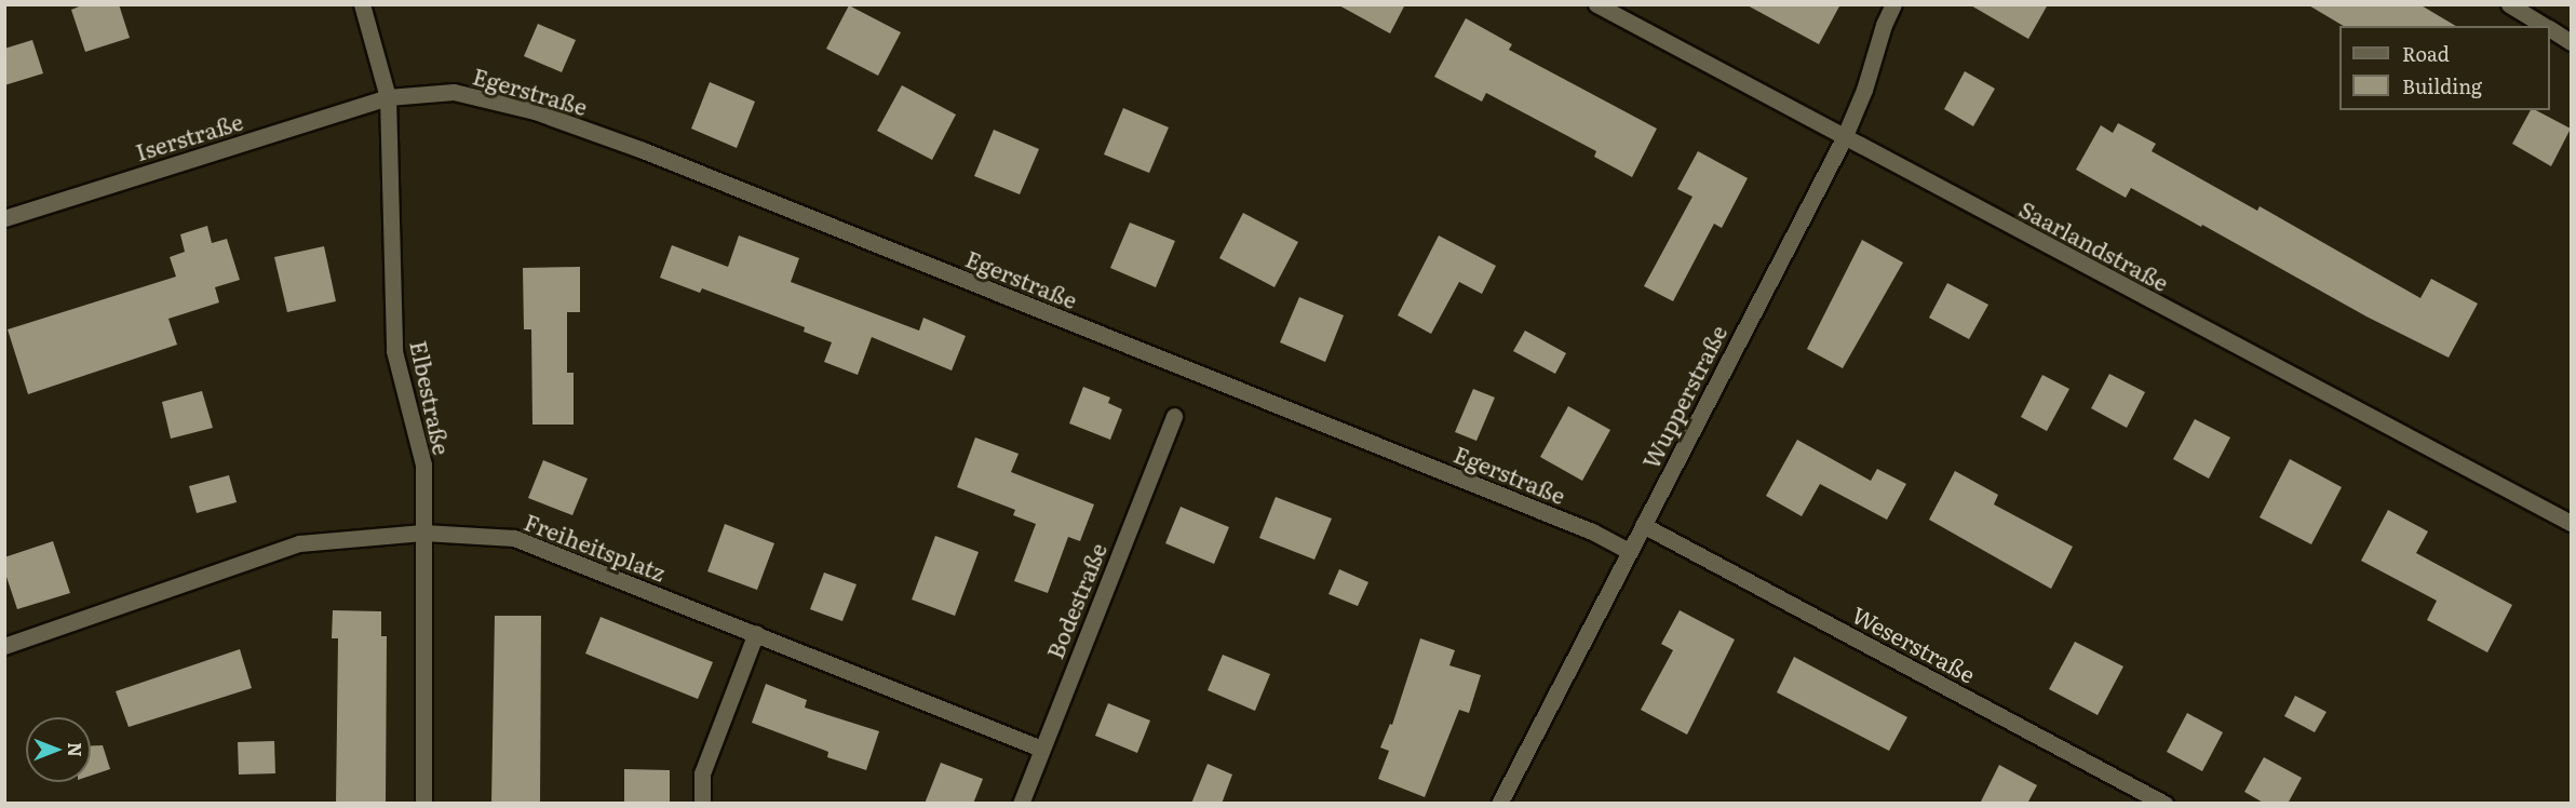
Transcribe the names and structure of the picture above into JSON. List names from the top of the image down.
{
  "streets": {
    "street": [
      "Egerstraße",
      "Iserstraße",
      "Saarlandstraße",
      "Wupperstraße",
      "Elbestraße",
      "Freiheitsplatz",
      "Bodestraße",
      "Weserstraße"
    ]
  },
  "crossings": [
    ["Egerstraße", "Iserstraße"],
    ["Egerstraße", "Wupperstraße"],
    ["Egerstraße", "Elbestraße"],
    ["Iserstraße", "Elbestraße"],
    ["Saarlandstraße", "Wupperstraße"],
    ["Wupperstraße", "Weserstraße"],
    ["Elbestraße", "Freiheitsplatz"],
    ["Freiheitsplatz", "Bodestraße"]
  ],
  "legend": ["Road", "Building"],
  "north": "right"
}
